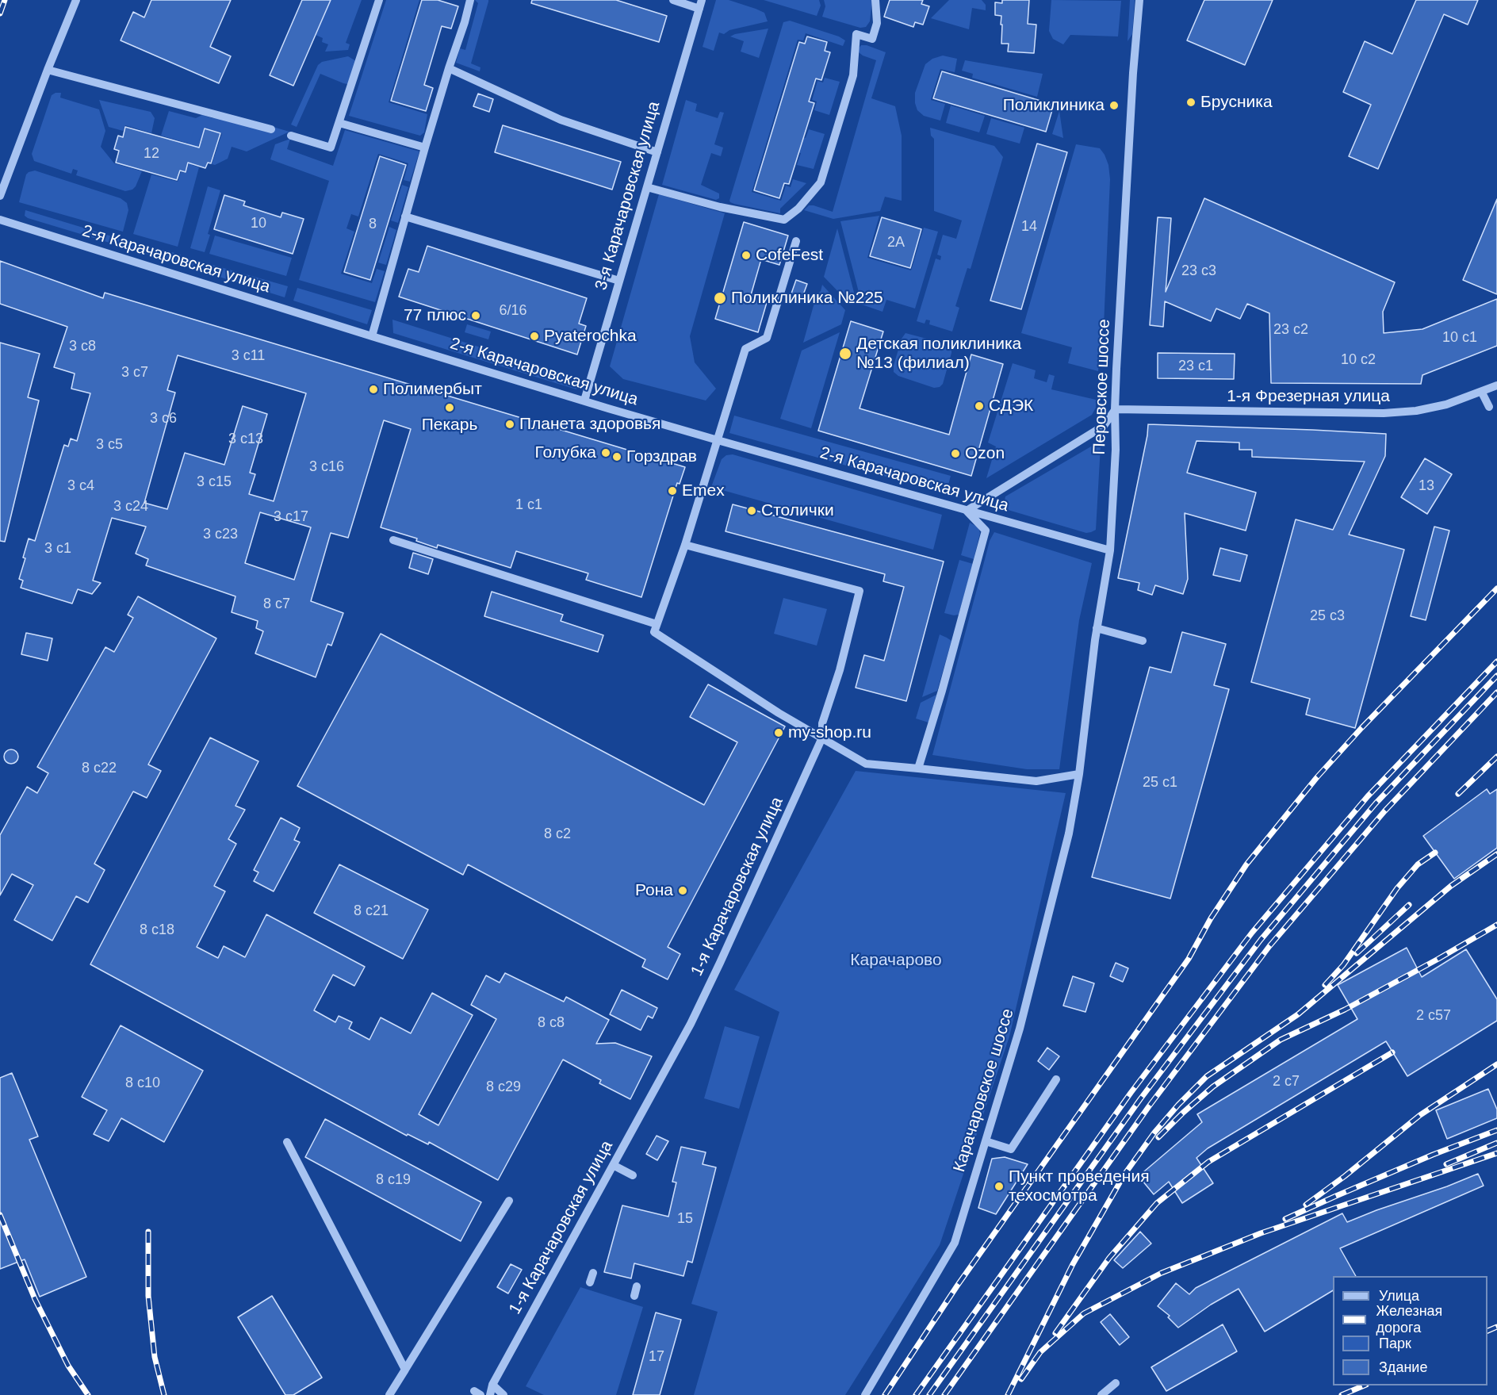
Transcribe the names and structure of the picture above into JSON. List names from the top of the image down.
{
  "streets": {
    "street": [
      "3-я Карачаровская улица",
      "2-я Карачаровская улица",
      "Перовское шоссе",
      "1-я Фрезерная улица",
      "1-я Карачаровская улица",
      "Карачаровское шоссе"
    ]
  },
  "crossings": [
    ["3-я Карачаровская улица", "2-я Карачаровская улица"],
    ["2-я Карачаровская улица", "Перовское шоссе"],
    ["Перовское шоссе", "1-я Фрезерная улица"],
    ["Перовское шоссе", "Карачаровское шоссе"]
  ],
  "parks": ["Карачарово"],
  "places": [
    "Брусника",
    "Поликлиника",
    "CofeFest",
    "Поликлиника №225",
    "77 плюс",
    "Pyaterochka",
    "Детская поликлиника №13 (филиал)",
    "Полимербыт",
    "СДЭК",
    "Пекарь",
    "Планета здоровья",
    "Голубка",
    "Ozon",
    "Горздрав",
    "Emex",
    "Столички",
    "my-shop.ru",
    "Рона",
    "Пункт проведения техосмотра"
  ],
  "house_numbers": [
    "12",
    "10",
    "8",
    "14",
    "2А",
    "23 с3",
    "6/16",
    "23 с2",
    "10 с1",
    "3 с8",
    "3 с11",
    "10 с2",
    "23 с1",
    "3 с7",
    "3 с6",
    "3 с13",
    "3 с5",
    "3 с16",
    "3 с15",
    "3 с4",
    "13",
    "1 с1",
    "3 с24",
    "3 с17",
    "3 с23",
    "3 с1",
    "8 с7",
    "25 с3",
    "8 с22",
    "25 с1",
    "8 с2",
    "8 с21",
    "8 с18",
    "2 с57",
    "8 с8",
    "2 с7",
    "8 с10",
    "8 с29",
    "8 с19",
    "15",
    "17"
  ],
  "legend": [
    "Улица",
    "Железная дорога",
    "Парк",
    "Здание"
  ]
}
